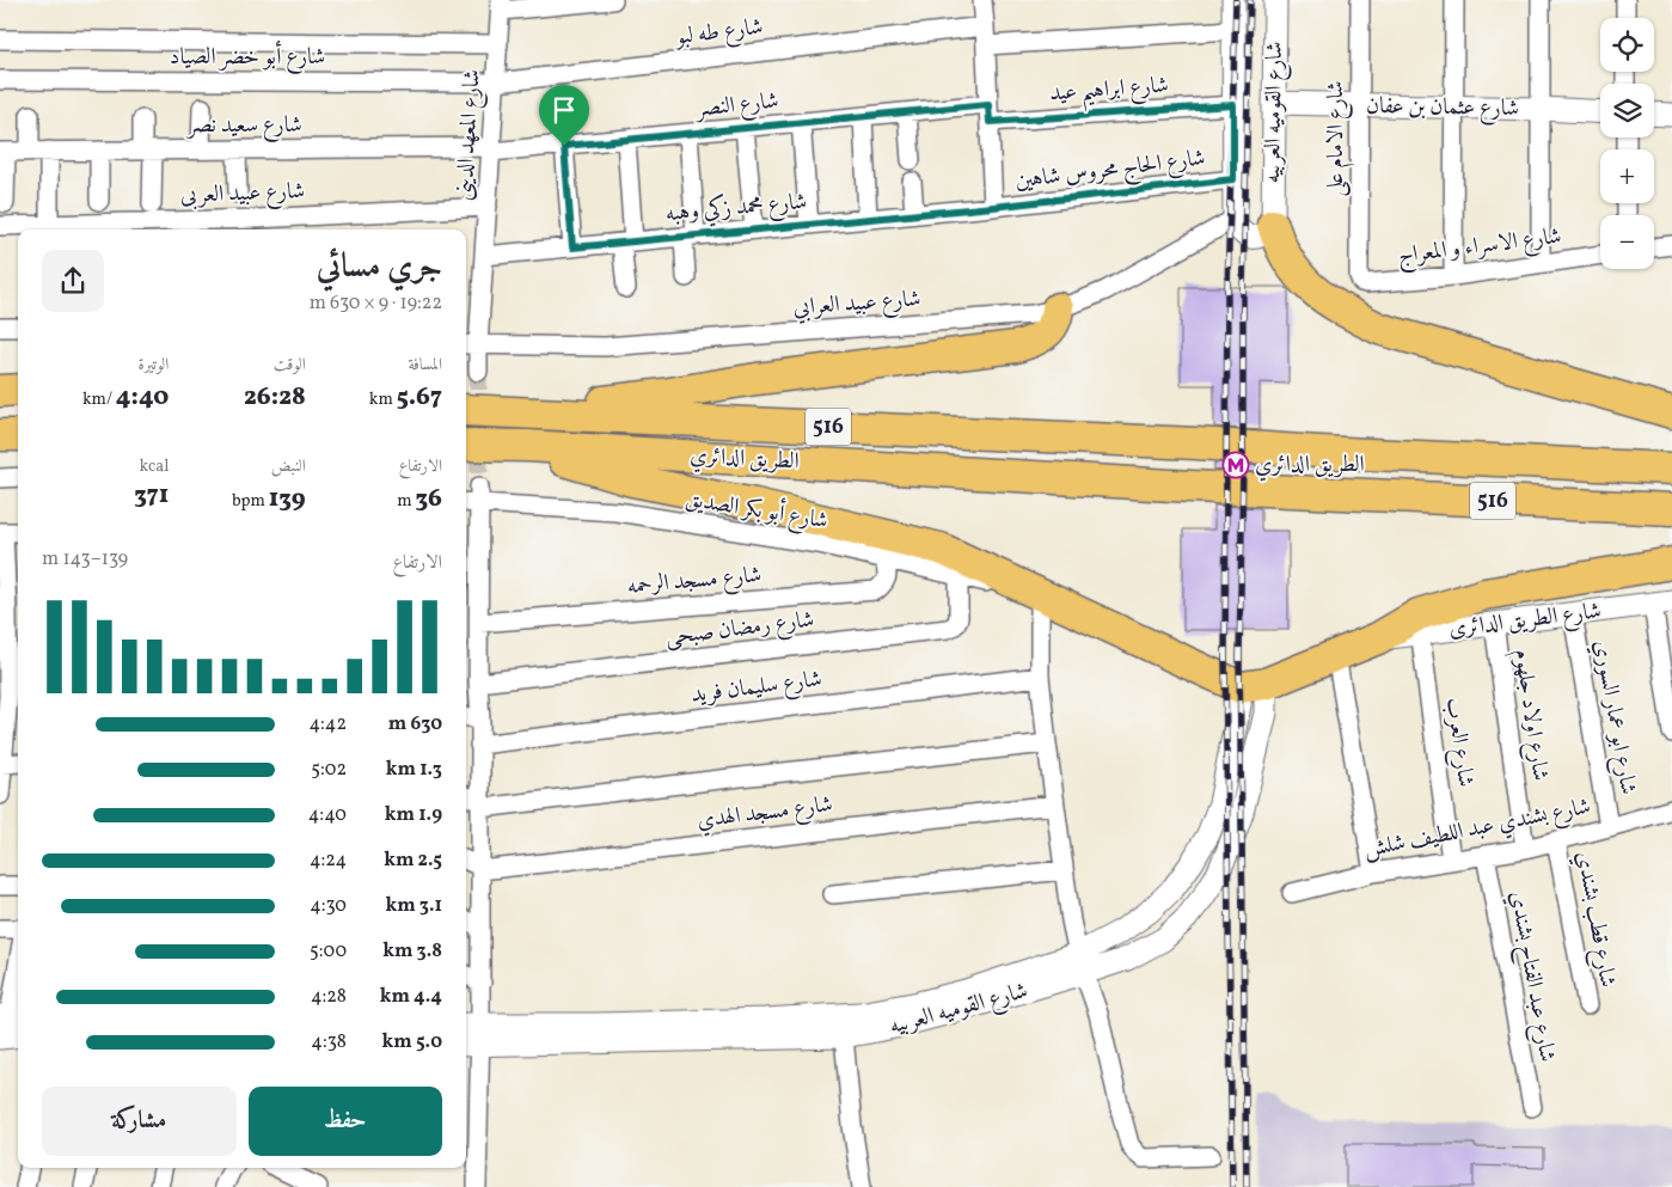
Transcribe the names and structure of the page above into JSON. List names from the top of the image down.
{
  "streets": {
    "highway": ["516", "الطريق الدائري"],
    "street": [
      "شارع طه لبو",
      "شارع أبو خضر الصياد",
      "شارع ابراهيم عيد",
      "شارع النصر",
      "شارع عثمان بن عفان",
      "شارع القوميه العربيه",
      "شارع سعيد نصر",
      "شارع المعهد الدينى",
      "شارع الامام على",
      "شارع الحاج محروس شاهين",
      "شارع عبيد العربى",
      "شارع محمد زكي وهبه",
      "شارع الاسراء و المعراج",
      "شارع عبيد العرابي",
      "شارع أبو بكر الصديق",
      "شارع مسجد الرحمه",
      "شارع الطريق الدائرى",
      "شارع رمضان صبحى",
      "شارع سليمان فريد",
      "شارع اولاد جلهوم",
      "شارع ابو عمار السوري",
      "شارع العرب",
      "شارع مسجد الهدي",
      "شارع بشندي عبد اللطيف شلش",
      "شارع قطب بشندي",
      "شارع عبد الفتاح بشندي"
    ]
  },
  "crossings": [
    ["شارع طه لبو", "شارع أبو خضر الصياد"],
    ["شارع طه لبو", "شارع المعهد الدينى"],
    ["شارع أبو خضر الصياد", "شارع المعهد الدينى"],
    ["شارع ابراهيم عيد", "شارع النصر"],
    ["شارع ابراهيم عيد", "شارع القوميه العربيه"],
    ["شارع النصر", "شارع سعيد نصر"],
    ["شارع النصر", "شارع المعهد الدينى"],
    ["شارع عثمان بن عفان", "شارع القوميه العربيه"],
    ["شارع عثمان بن عفان", "شارع الامام على"],
    ["شارع القوميه العربيه", "شارع الحاج محروس شاهين"],
    ["شارع القوميه العربيه", "شارع عبيد العرابي"],
    ["شارع سعيد نصر", "شارع المعهد الدينى"],
    ["شارع المعهد الدينى", "شارع عبيد العربى"],
    ["شارع المعهد الدينى", "شارع محمد زكي وهبه"],
    ["شارع المعهد الدينى", "شارع عبيد العرابي"],
    ["شارع الامام على", "شارع الاسراء و المعراج"],
    ["شارع الحاج محروس شاهين", "شارع محمد زكي وهبه"],
    ["شارع أبو بكر الصديق", "شارع مسجد الرحمه"],
    ["شارع أبو بكر الصديق", "شارع رمضان صبحى"],
    ["شارع الطريق الدائرى", "شارع اولاد جلهوم"],
    ["شارع الطريق الدائرى", "شارع ابو عمار السوري"],
    ["شارع الطريق الدائرى", "شارع العرب"],
    ["شارع اولاد جلهوم", "شارع بشندي عبد اللطيف شلش"],
    ["شارع ابو عمار السوري", "شارع بشندي عبد اللطيف شلش"],
    ["شارع العرب", "شارع بشندي عبد اللطيف شلش"],
    ["شارع بشندي عبد اللطيف شلش", "شارع قطب بشندي"],
    ["شارع بشندي عبد اللطيف شلش", "شارع عبد الفتاح بشندي"]
  ],
  "places": {
    "metro station": ["الطريق الدائري"]
  },
  "page": {
    "map_buttons": ["+", "−"],
    "heading": ["جري مسائي", "19:22 · 9 × 630 m"],
    "stats": [
      ["المسافة", "5.67 km"],
      ["الوقت", "26:28"],
      ["الوتيرة", "4:40 /km"],
      ["الارتفاع", "36 m"],
      ["النبض", "139 bpm"],
      ["kcal", "371"]
    ],
    "chart": ["الارتفاع", "139–143 m"],
    "list": [
      {
        "name": "630 m",
        "note": "4:42"
      },
      {
        "name": "1.3 km",
        "note": "5:02"
      },
      {
        "name": "1.9 km",
        "note": "4:40"
      },
      {
        "name": "2.5 km",
        "note": "4:24"
      },
      {
        "name": "3.1 km",
        "note": "4:30"
      },
      {
        "name": "3.8 km",
        "note": "5:00"
      },
      {
        "name": "4.4 km",
        "note": "4:28"
      },
      {
        "name": "5.0 km",
        "note": "4:38"
      }
    ],
    "buttons": ["حفظ", "مشاركة"]
  }
}
